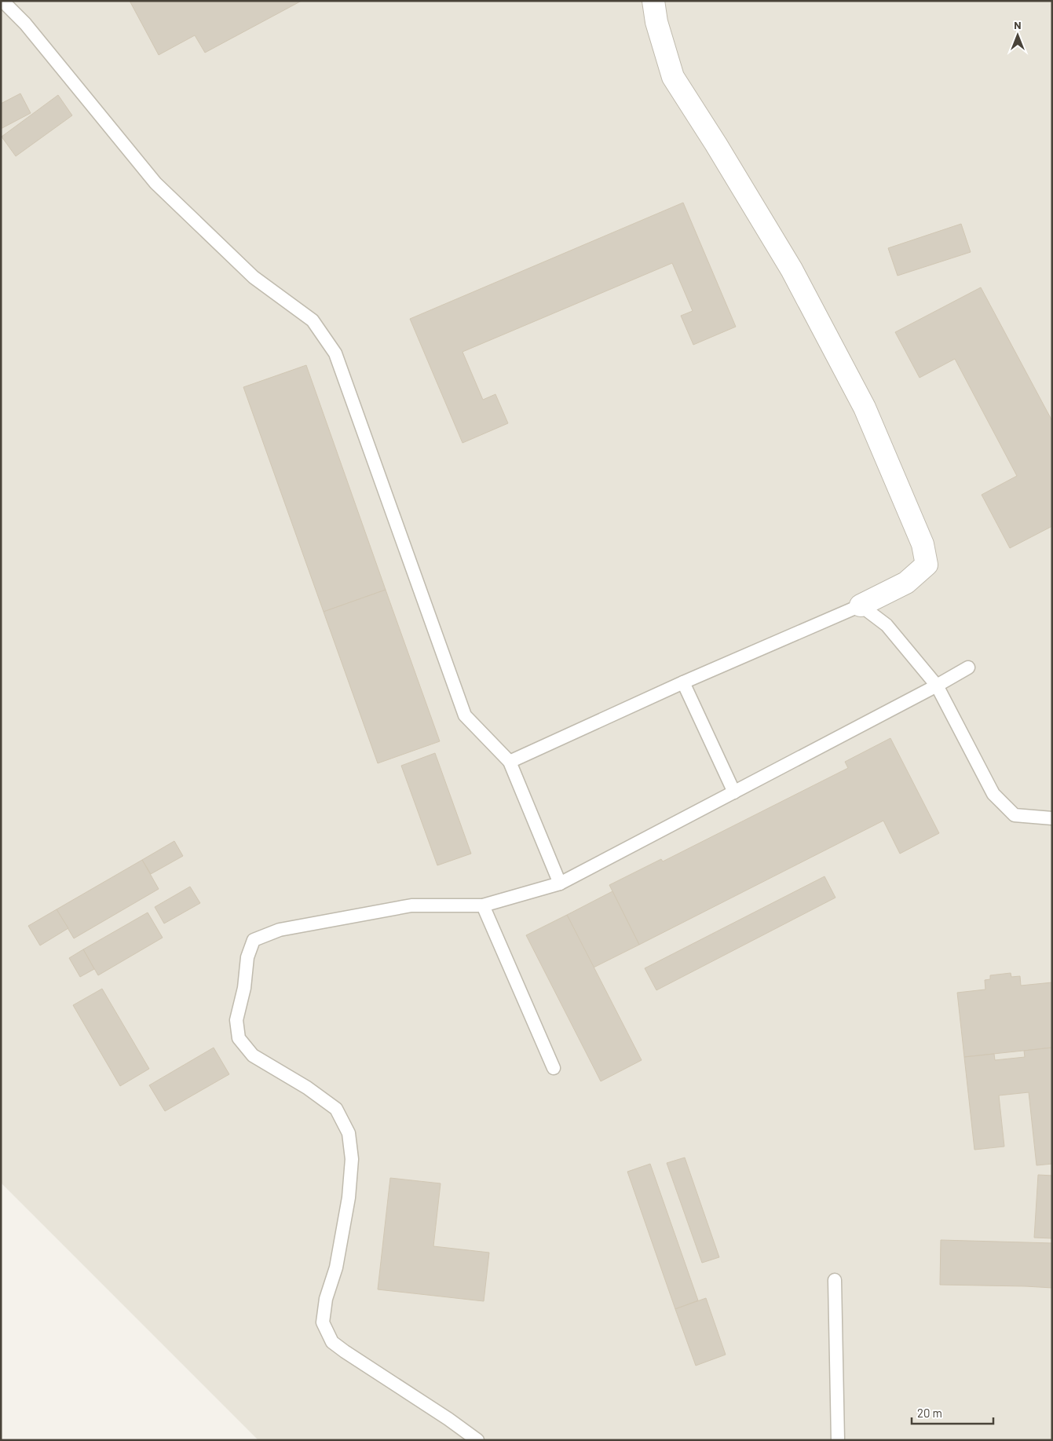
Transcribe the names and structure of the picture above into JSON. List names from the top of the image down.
{
  "scale_bar": "20 m",
  "north": "top"
}
